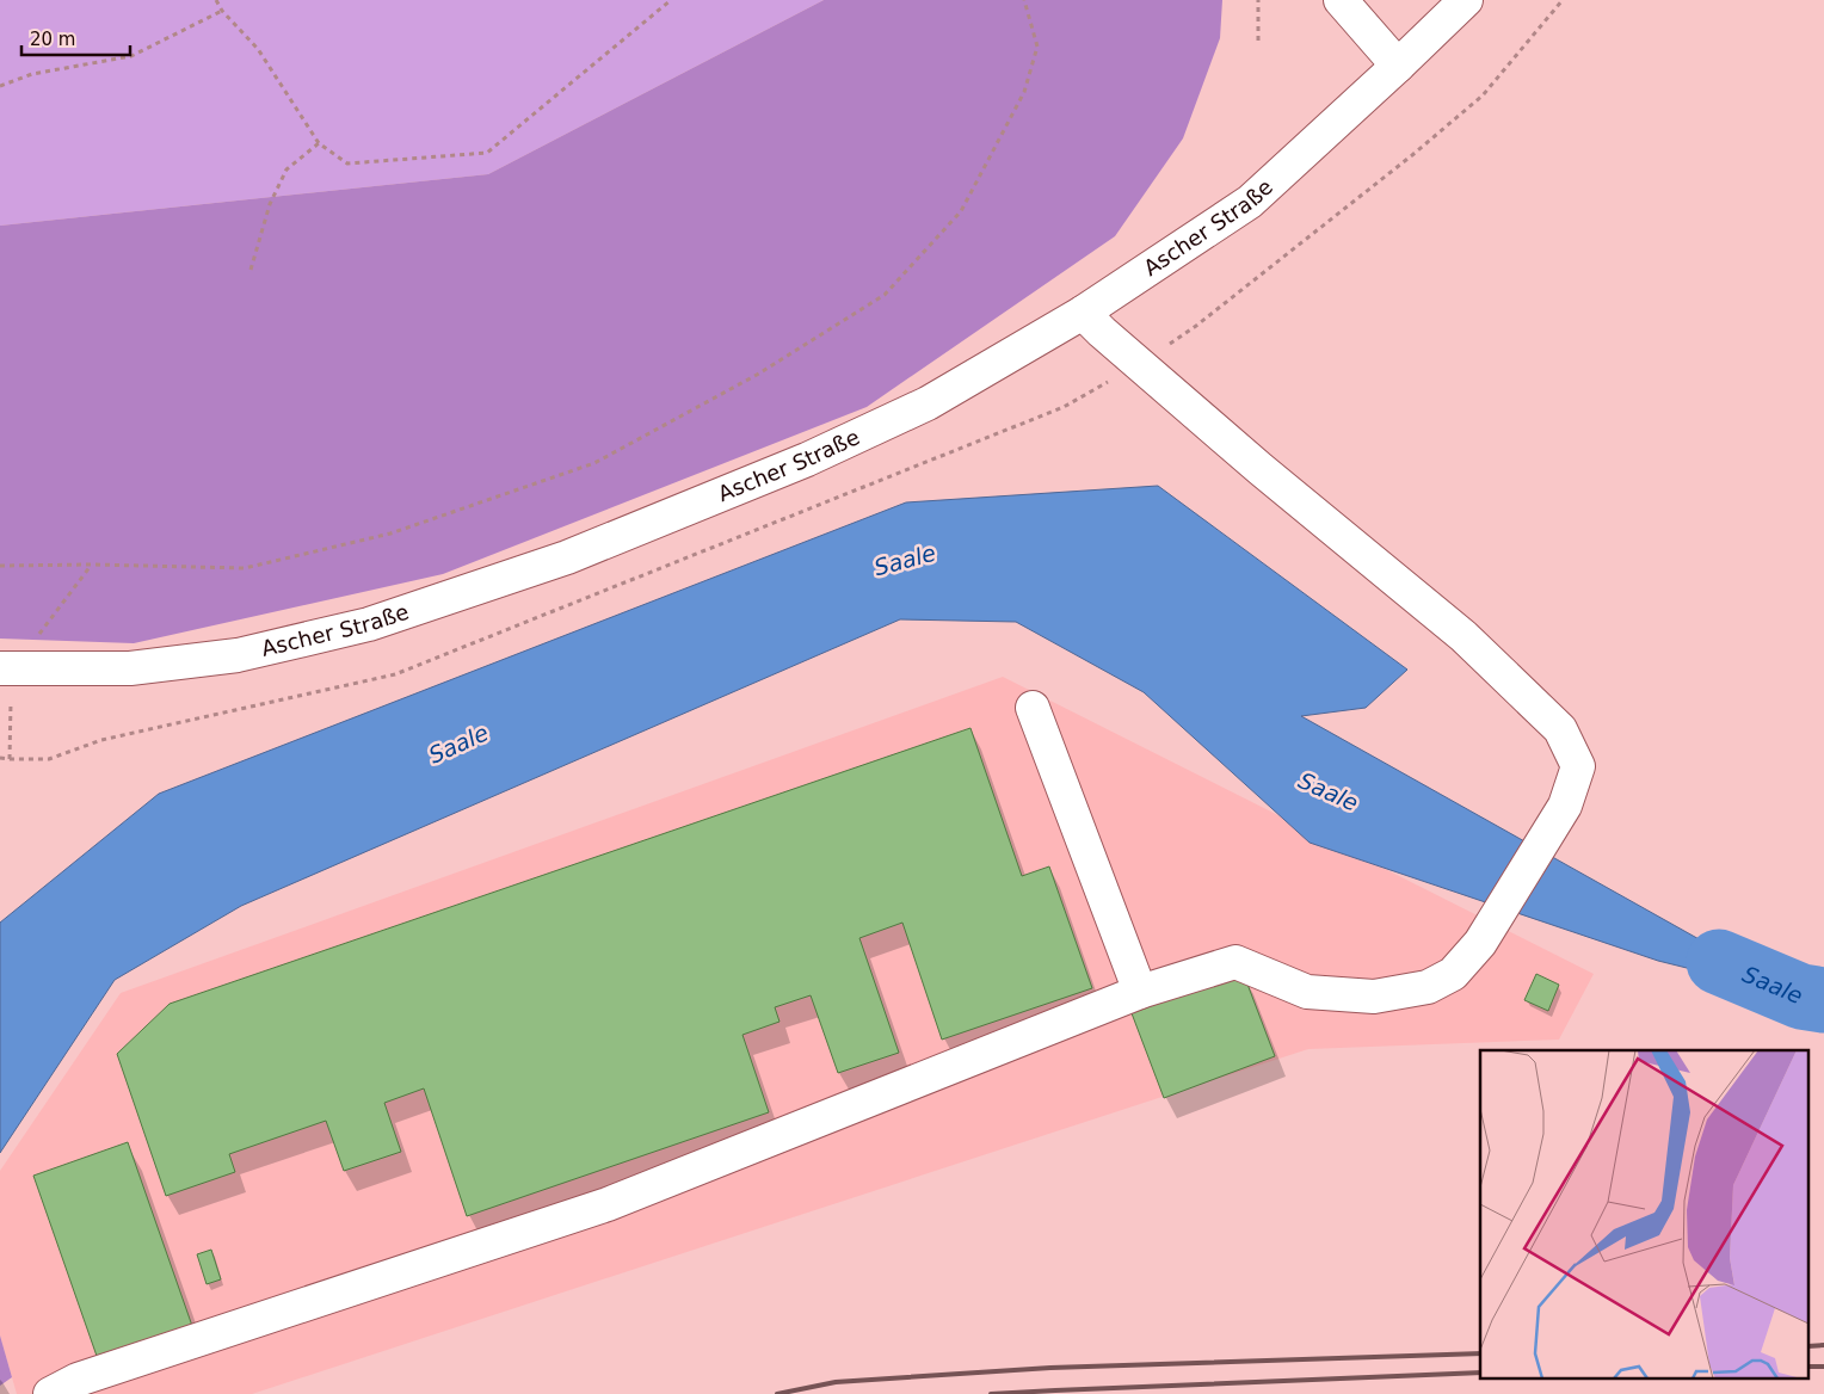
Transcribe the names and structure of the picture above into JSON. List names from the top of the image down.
{
  "streets": {
    "street": ["Ascher Straße"]
  },
  "water": ["Saale"],
  "scale_bar": "20 m"
}
